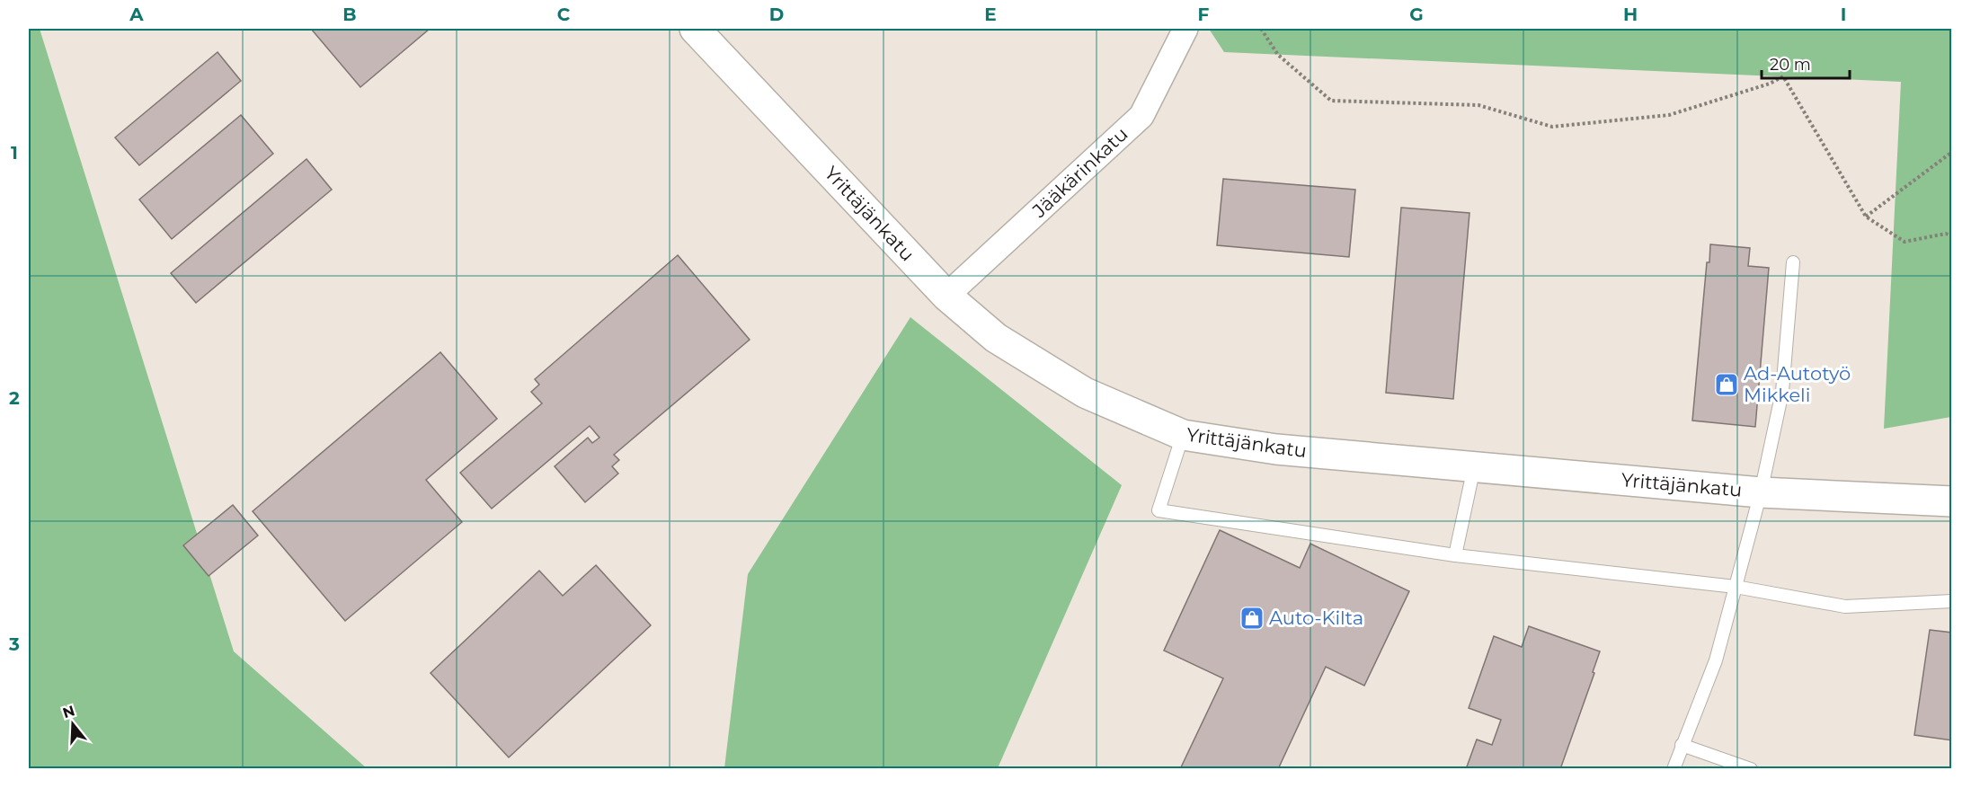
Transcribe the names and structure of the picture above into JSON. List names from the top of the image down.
{
  "streets": {
    "street": ["Jääkärinkatu", "Yrittäjänkatu"]
  },
  "crossings": [
    ["Jääkärinkatu", "Yrittäjänkatu"]
  ],
  "places": {
    "shop": ["Ad-Autotyö Mikkeli", "Auto-Kilta"]
  },
  "scale_bar": "20 m",
  "north": "top",
  "grid": {
    "columns": [
      "A",
      "B",
      "C",
      "D",
      "E",
      "F",
      "G",
      "H",
      "I"
    ],
    "rows": ["1", "2", "3"]
  }
}
